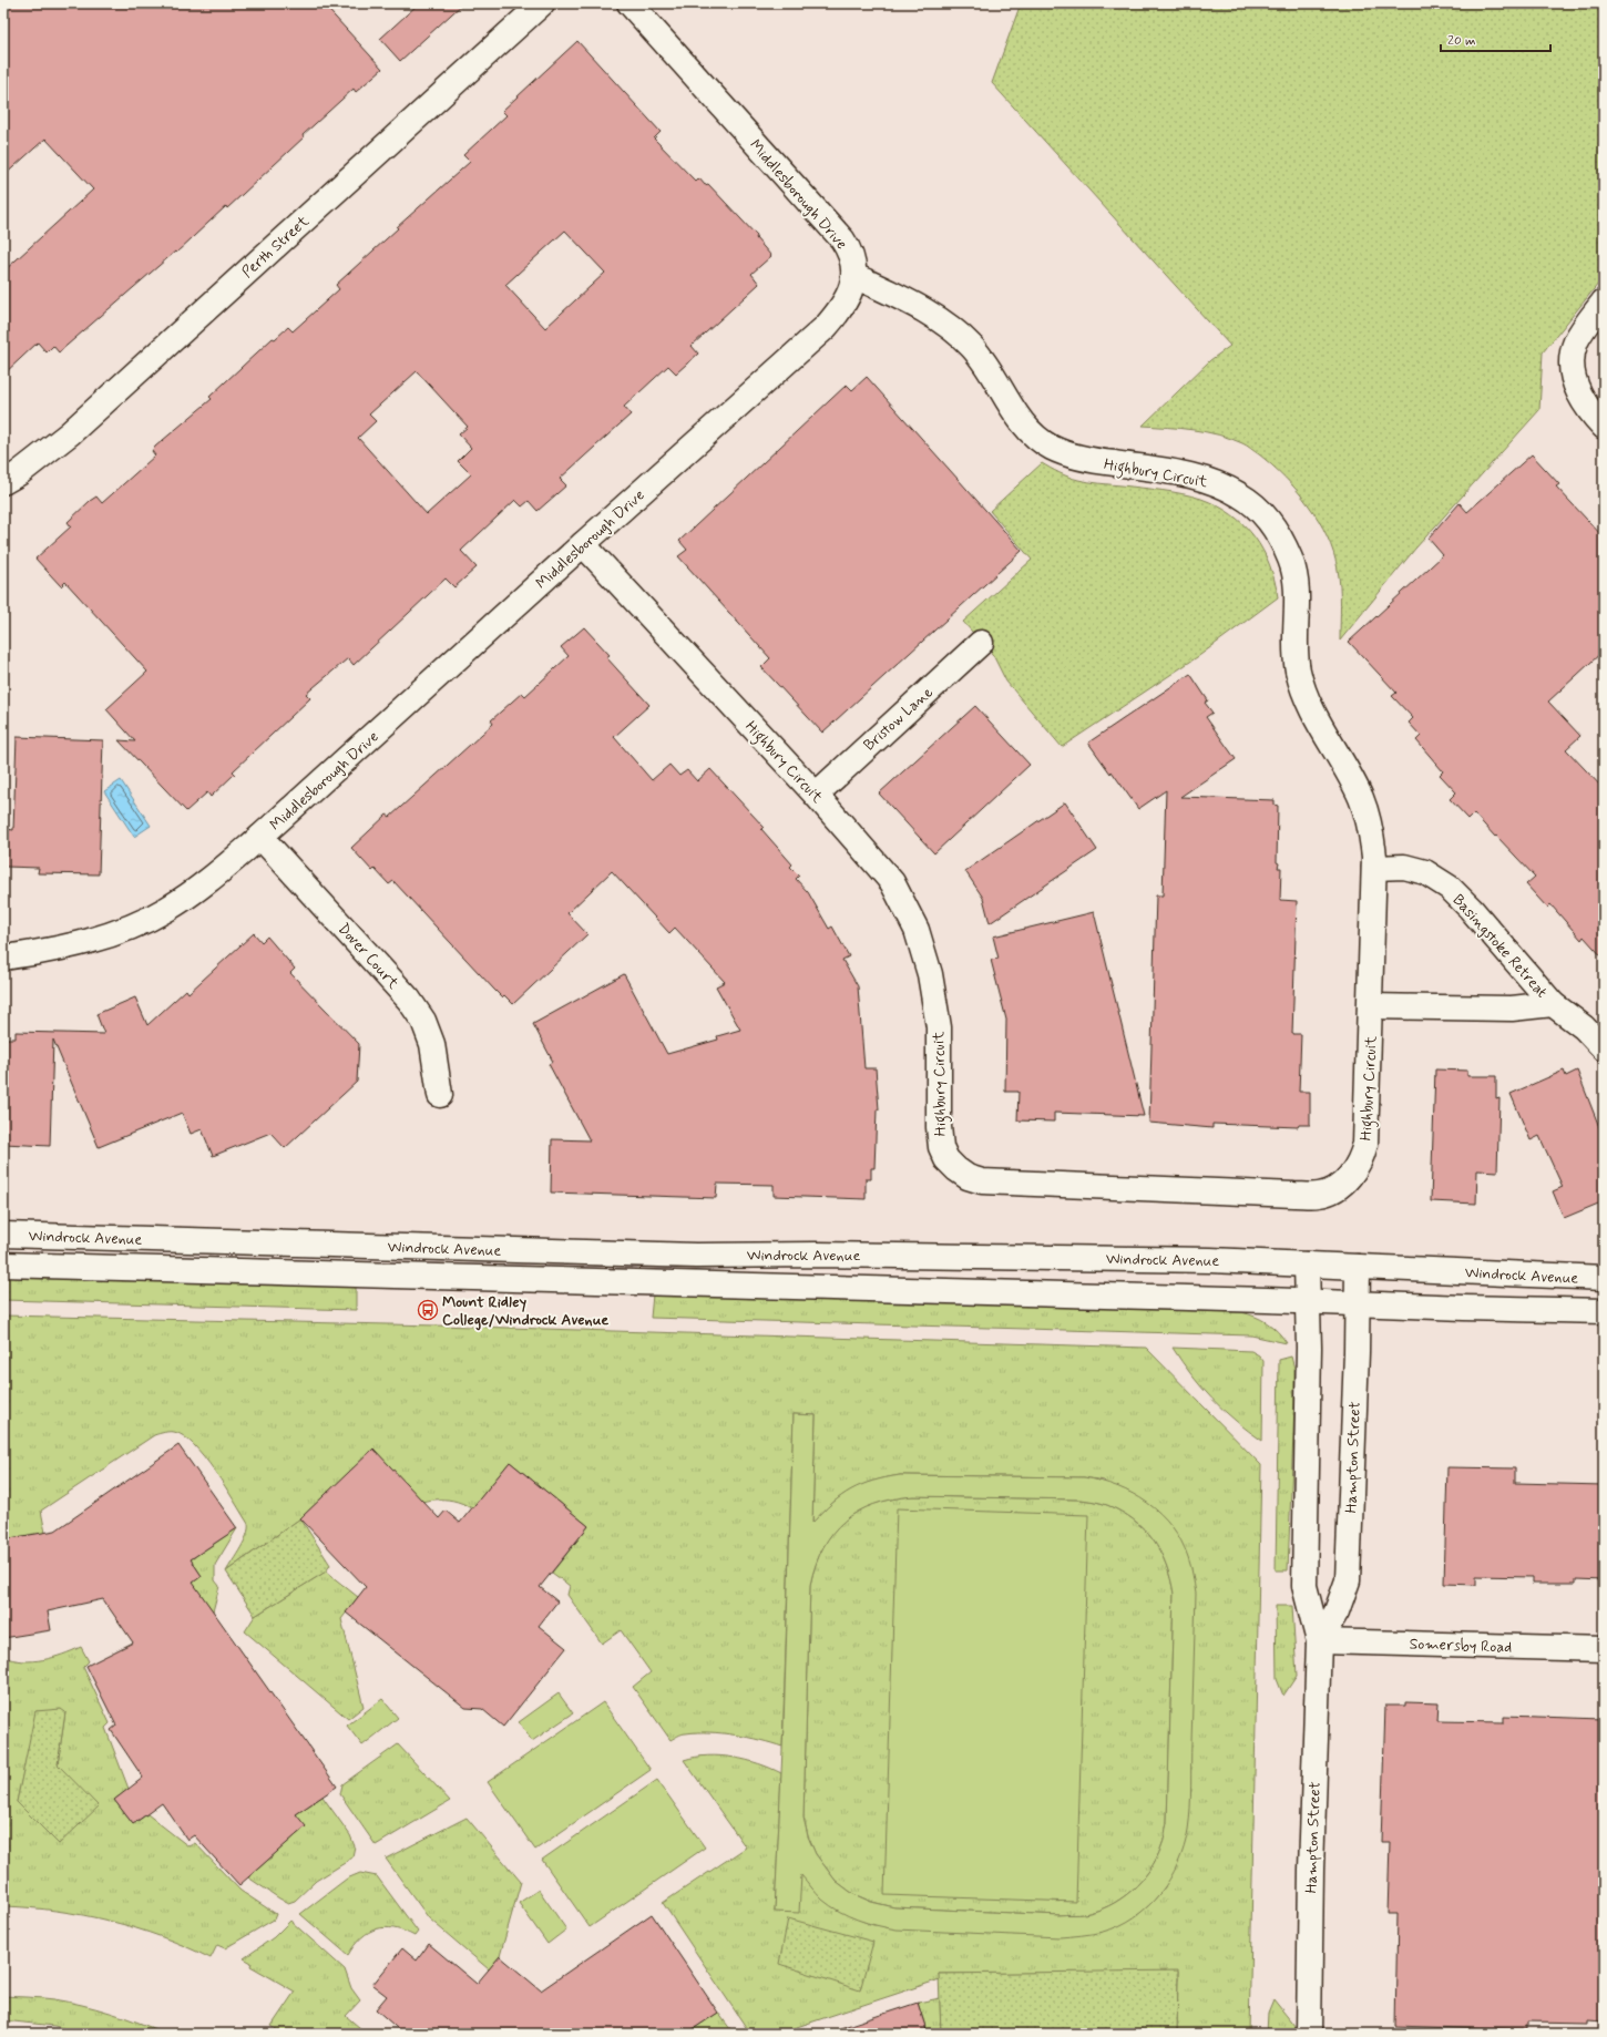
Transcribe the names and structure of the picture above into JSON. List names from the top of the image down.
{
  "streets": {
    "street": [
      "Middlesborough Drive",
      "Perth Street",
      "Highbury Circuit",
      "Bristow Lane",
      "Basingstoke Retreat",
      "Dover Court",
      "Windrock Avenue",
      "Hampton Street",
      "Somersby Road"
    ]
  },
  "crossings": [
    ["Middlesborough Drive", "Highbury Circuit"],
    ["Middlesborough Drive", "Dover Court"],
    ["Highbury Circuit", "Bristow Lane"],
    ["Highbury Circuit", "Basingstoke Retreat"],
    ["Windrock Avenue", "Hampton Street"],
    ["Hampton Street", "Somersby Road"]
  ],
  "places": {
    "bus stop": ["Mount Ridley College/Windrock Avenue"]
  },
  "scale_bar": "20 m"
}
